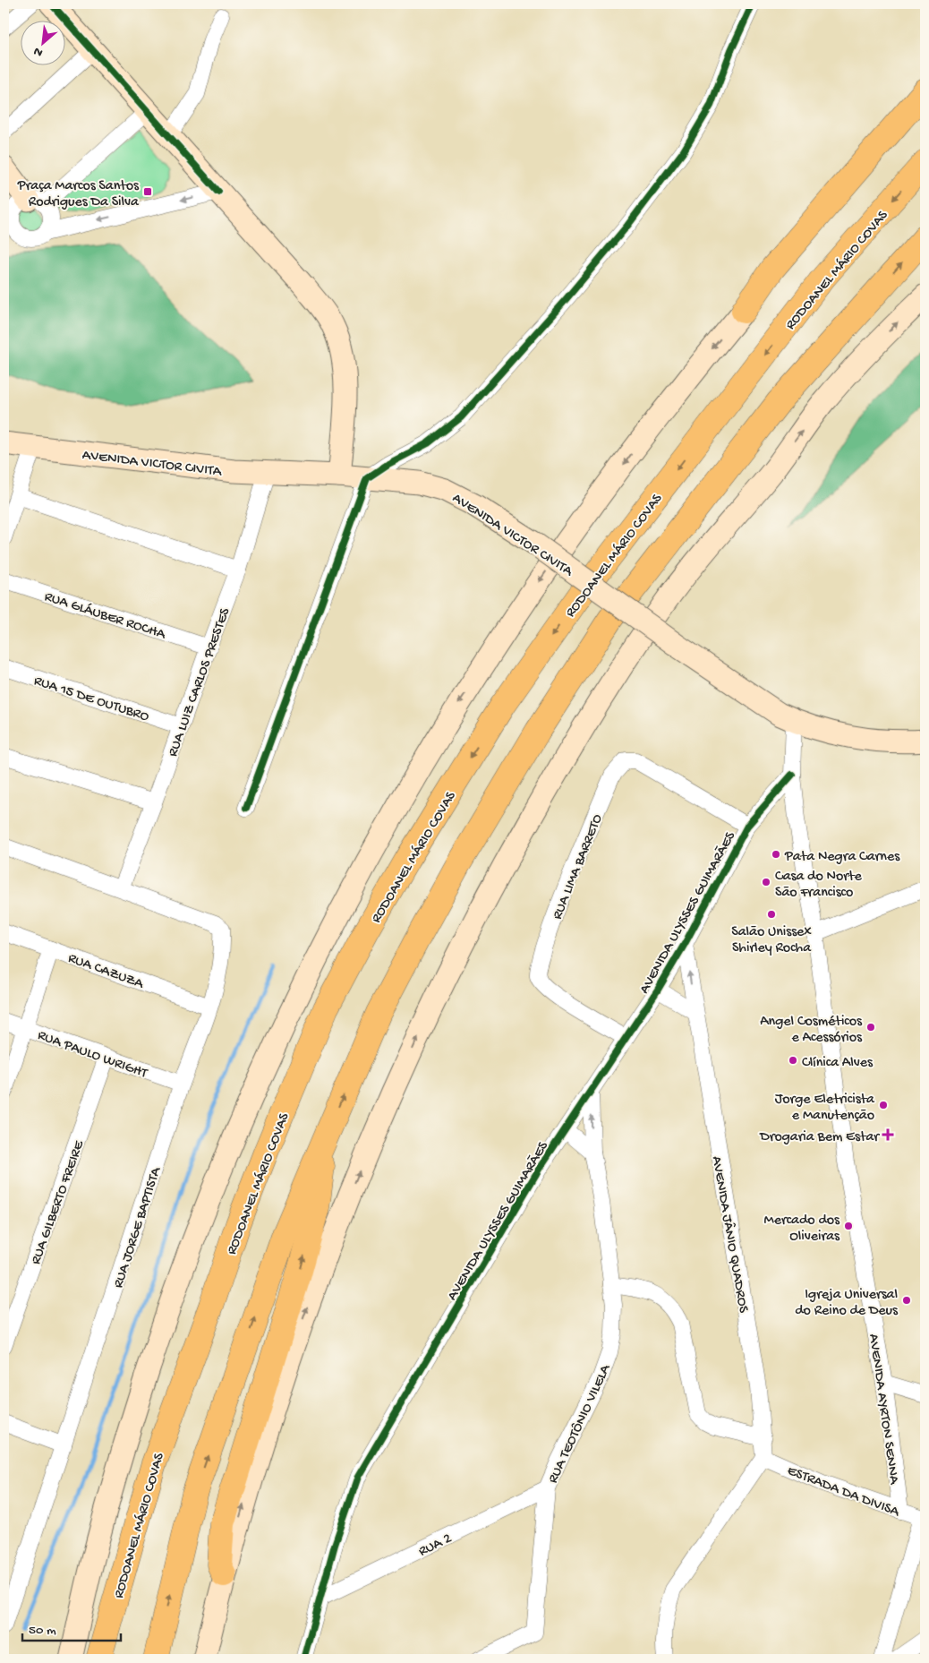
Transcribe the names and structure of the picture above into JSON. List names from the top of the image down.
{
  "streets": {
    "highway": ["RODOANEL MÁRIO COVAS"],
    "main road": ["AVENIDA VICTOR CIVITA"],
    "street": [
      "RUA GLÁUBER ROCHA",
      "RUA LUIZ CARLOS PRESTES",
      "RUA 15 DE OUTUBRO",
      "RUA LIMA BARRETO",
      "AVENIDA ULYSSES GUIMARÃES",
      "RUA CAZUZA",
      "RUA PAULO WRIGHT",
      "RUA GILBERTO FREIRE",
      "RUA JORGE BAPTISTA",
      "AVENIDA JÂNIO QUADROS",
      "AVENIDA AYRTON SENNA",
      "RUA TEOTÔNIO VILELA",
      "ESTRADA DA DIVISA",
      "RUA 2"
    ]
  },
  "crossings": [
    ["AVENIDA VICTOR CIVITA", "RUA LUIZ CARLOS PRESTES"],
    ["AVENIDA VICTOR CIVITA", "AVENIDA AYRTON SENNA"],
    ["RUA GLÁUBER ROCHA", "RUA LUIZ CARLOS PRESTES"],
    ["RUA LUIZ CARLOS PRESTES", "RUA 15 DE OUTUBRO"],
    ["RUA LUIZ CARLOS PRESTES", "RUA JORGE BAPTISTA"],
    ["RUA LIMA BARRETO", "AVENIDA ULYSSES GUIMARÃES"],
    ["AVENIDA ULYSSES GUIMARÃES", "AVENIDA JÂNIO QUADROS"],
    ["AVENIDA ULYSSES GUIMARÃES", "AVENIDA AYRTON SENNA"],
    ["AVENIDA ULYSSES GUIMARÃES", "RUA TEOTÔNIO VILELA"],
    ["AVENIDA ULYSSES GUIMARÃES", "RUA 2"],
    ["RUA CAZUZA", "RUA JORGE BAPTISTA"],
    ["RUA PAULO WRIGHT", "RUA GILBERTO FREIRE"],
    ["RUA PAULO WRIGHT", "RUA JORGE BAPTISTA"],
    ["AVENIDA JÂNIO QUADROS", "ESTRADA DA DIVISA"],
    ["AVENIDA AYRTON SENNA", "ESTRADA DA DIVISA"],
    ["RUA TEOTÔNIO VILELA", "RUA 2"]
  ],
  "places": {
    "transit": ["Praça Marcos Santos Rodrigues Da Silva"],
    "other": [
      "Pata Negra Carnes",
      "Casa do Norte São Francisco",
      "Salão Unissex Shirley Rocha",
      "Angel Cosméticos e Acessórios",
      "Clínica Alves",
      "Jorge Eletricista e Manutenção",
      "Mercado dos Oliveiras",
      "Igreja Universal do Reino de Deus"
    ],
    "health": ["Drogaria Bem Estar"]
  },
  "scale_bar": "50 m",
  "north": "bottom left"
}
